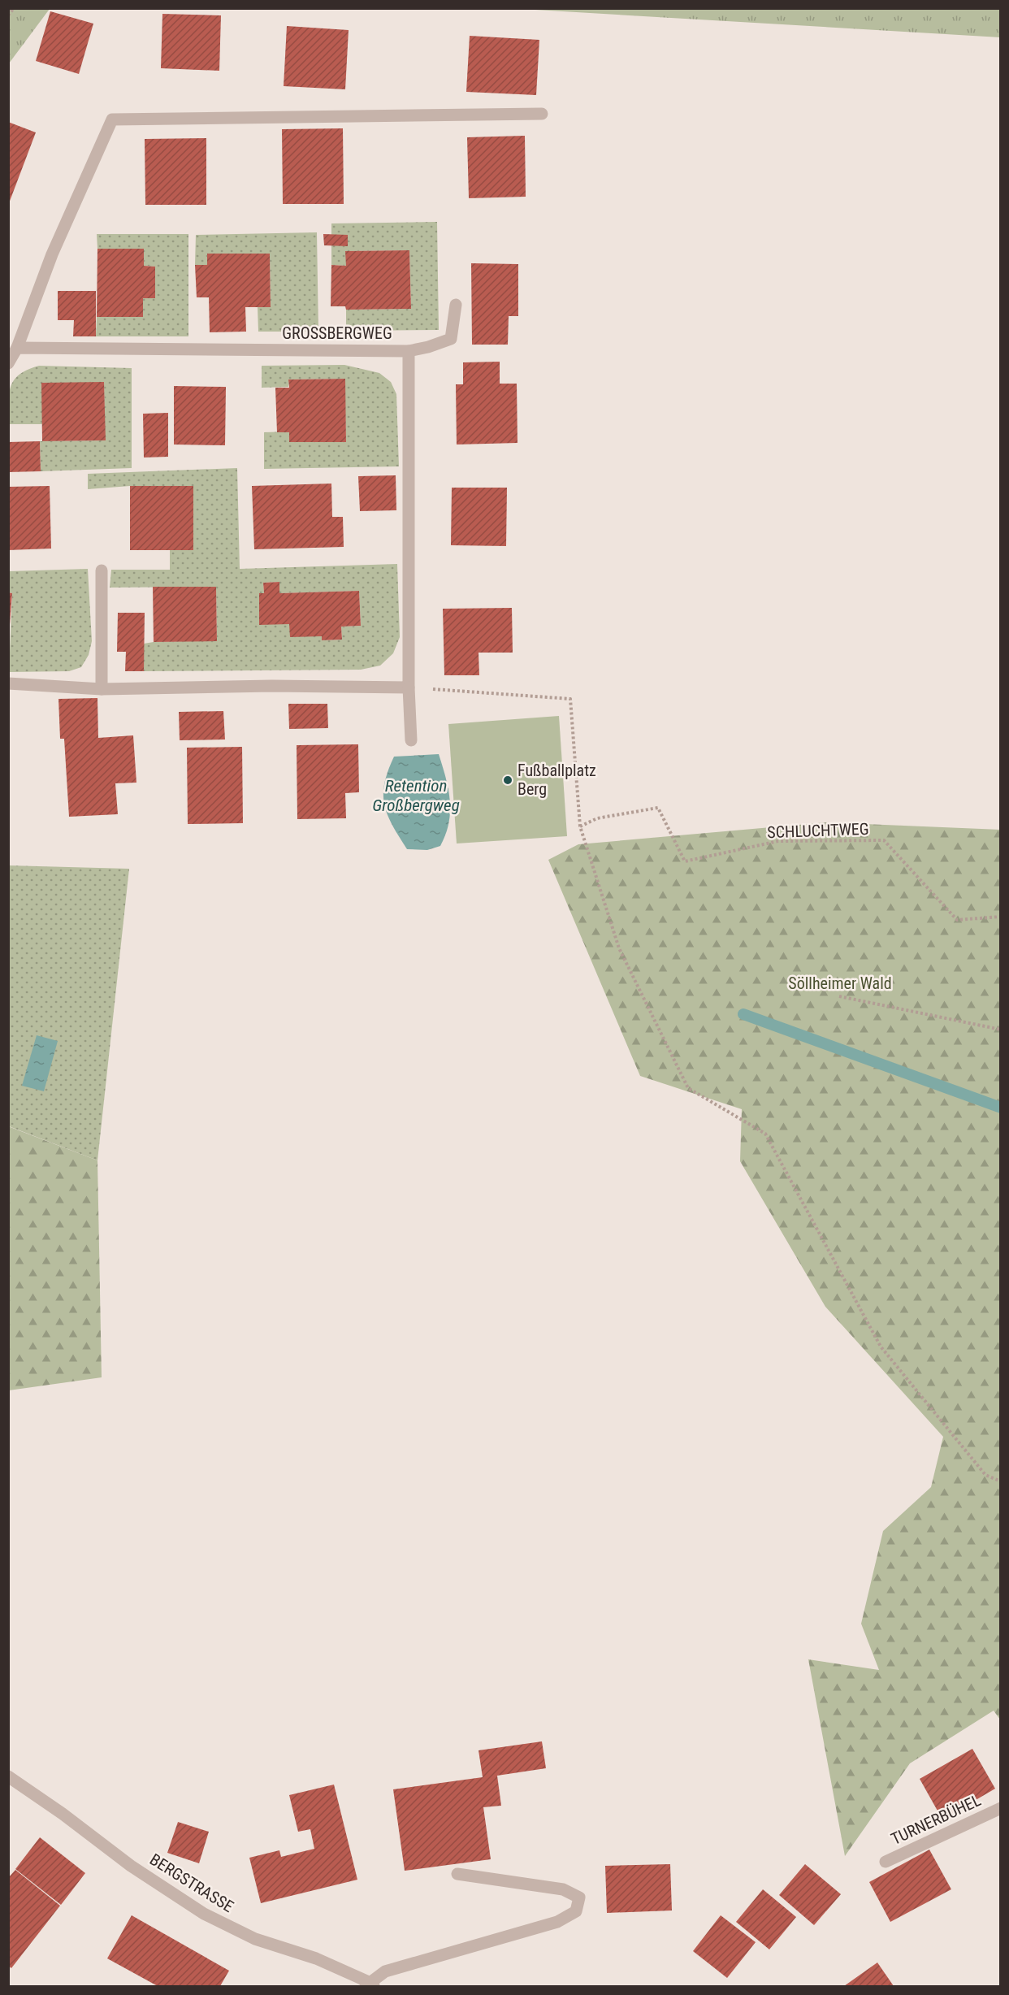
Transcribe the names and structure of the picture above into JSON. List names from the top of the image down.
{
  "streets": {
    "street": ["GROSSBERGWEG", "TURNERBÜHEL", "BERGSTRASSE"],
    "path": ["SCHLUCHTWEG"]
  },
  "water": ["Retention Großbergweg"],
  "parks": ["Söllheimer Wald"],
  "places": ["Fußballplatz Berg"]
}
